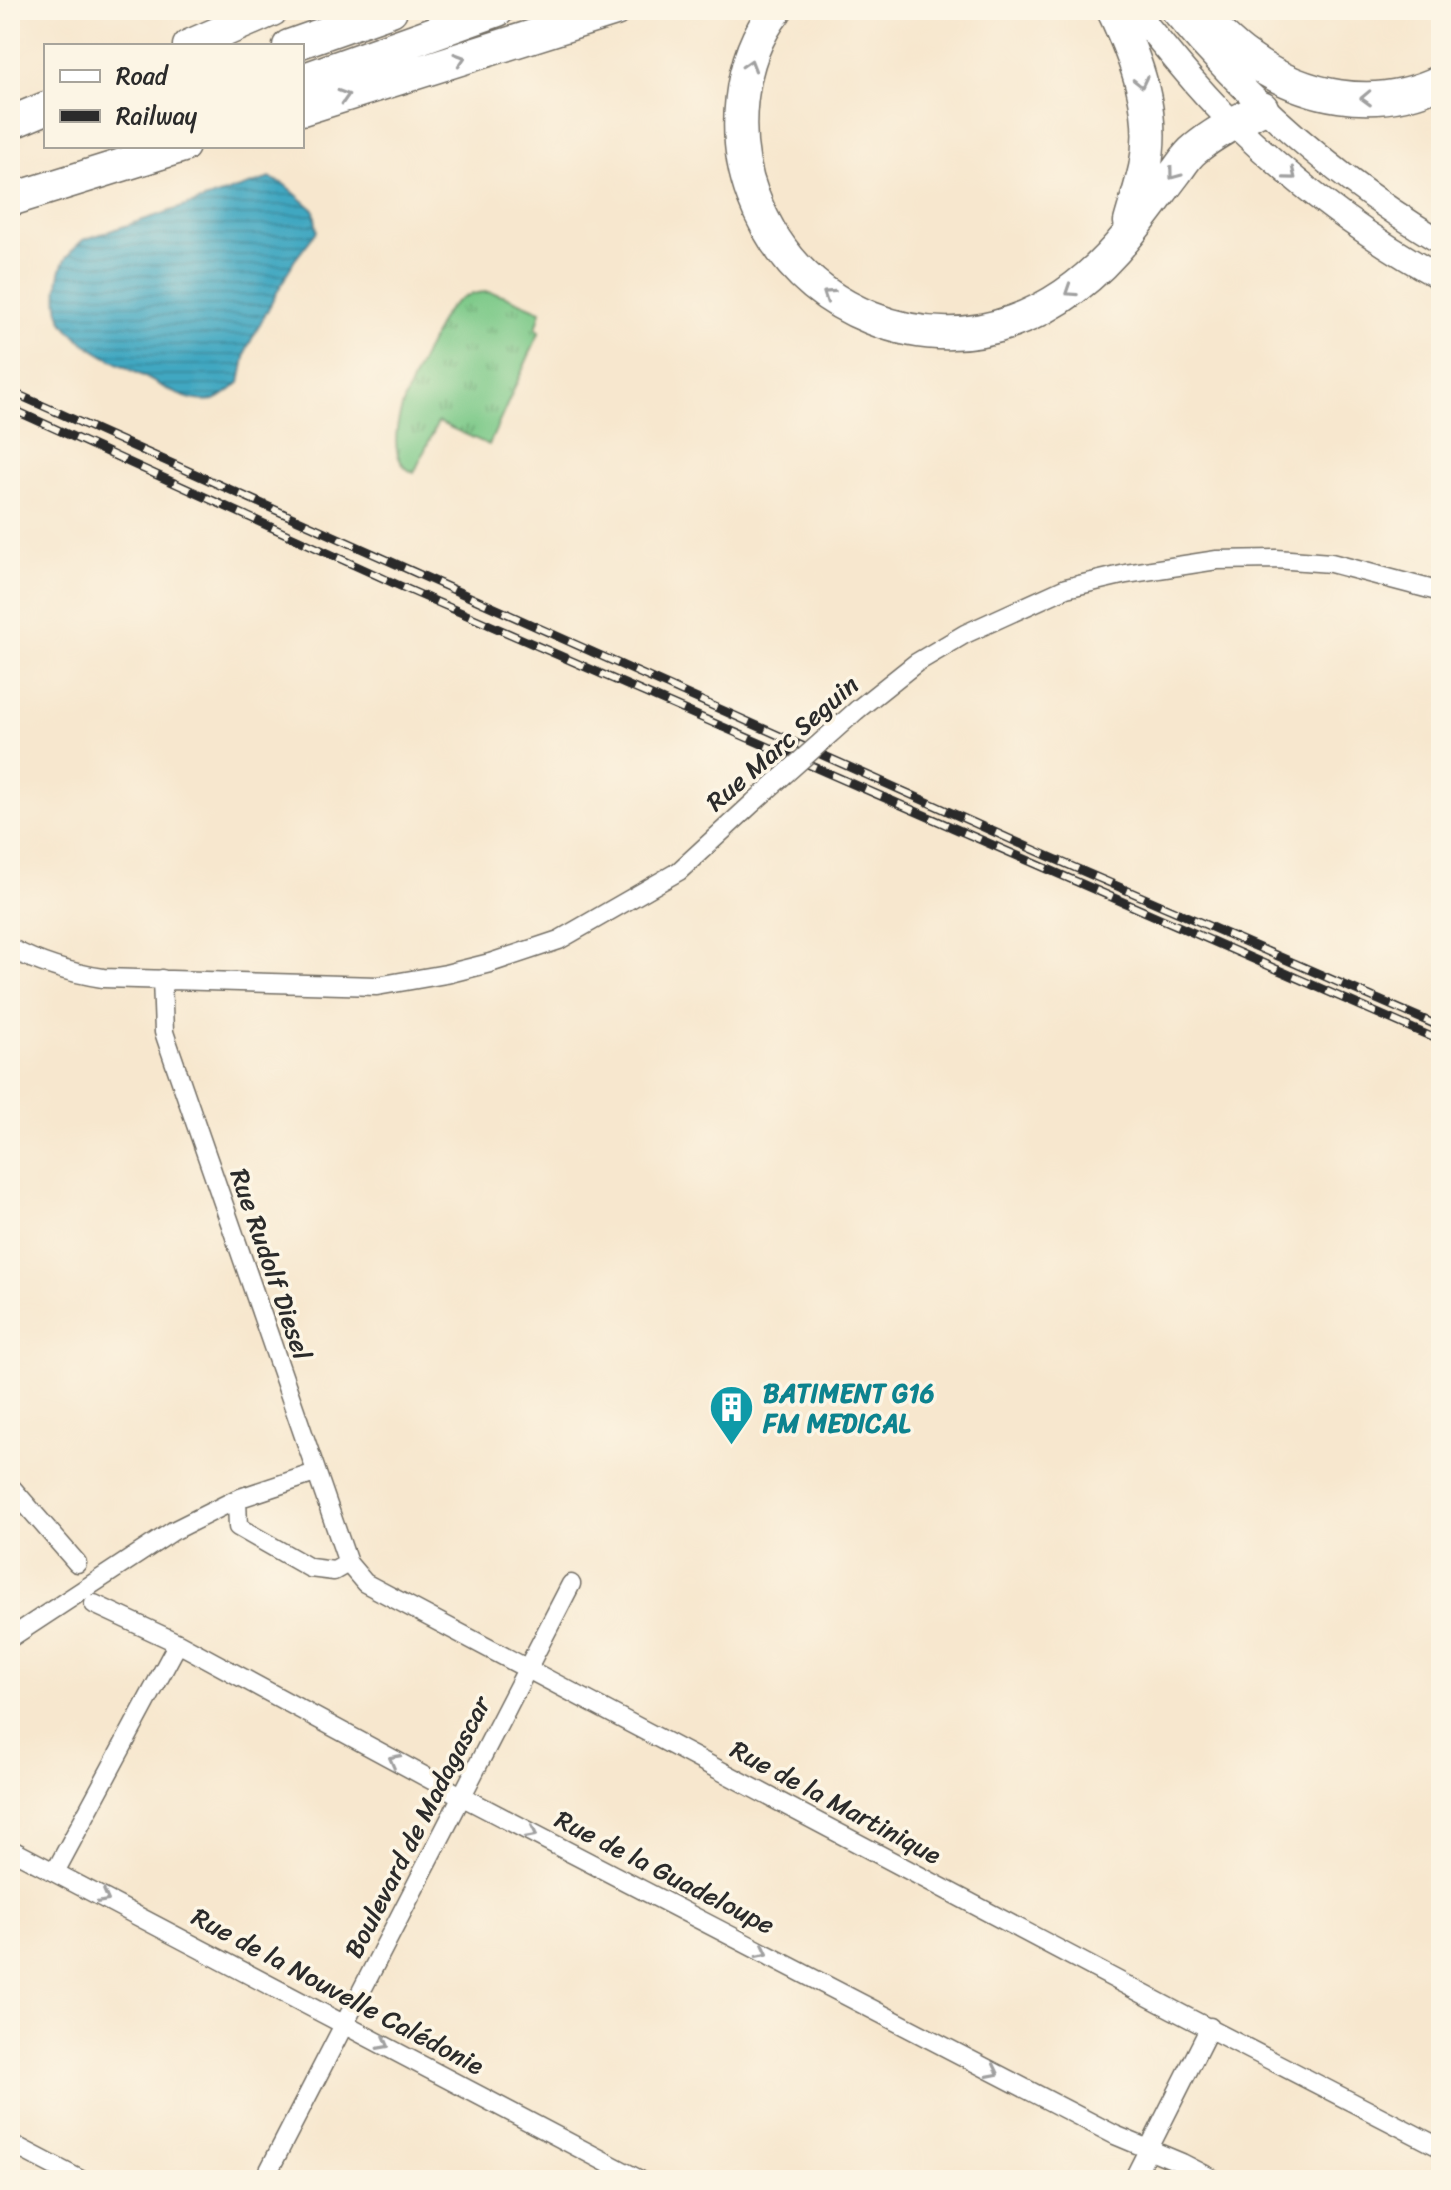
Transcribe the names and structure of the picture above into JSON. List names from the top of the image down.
{
  "streets": {
    "street": [
      "Rue Marc Seguin",
      "Rue Rudolf Diesel",
      "Rue de la Martinique",
      "Boulevard de Madagascar",
      "Rue de la Guadeloupe",
      "Rue de la Nouvelle Calédonie"
    ]
  },
  "crossings": [
    ["Rue Marc Seguin", "Rue Rudolf Diesel"],
    ["Rue Rudolf Diesel", "Rue de la Martinique"],
    ["Rue de la Martinique", "Boulevard de Madagascar"],
    ["Boulevard de Madagascar", "Rue de la Guadeloupe"],
    ["Boulevard de Madagascar", "Rue de la Nouvelle Calédonie"]
  ],
  "one_way": ["Rue de la Nouvelle Calédonie"],
  "places": {
    "building": ["BATIMENT G16 FM MEDICAL"]
  },
  "legend": ["Road", "Railway"]
}
